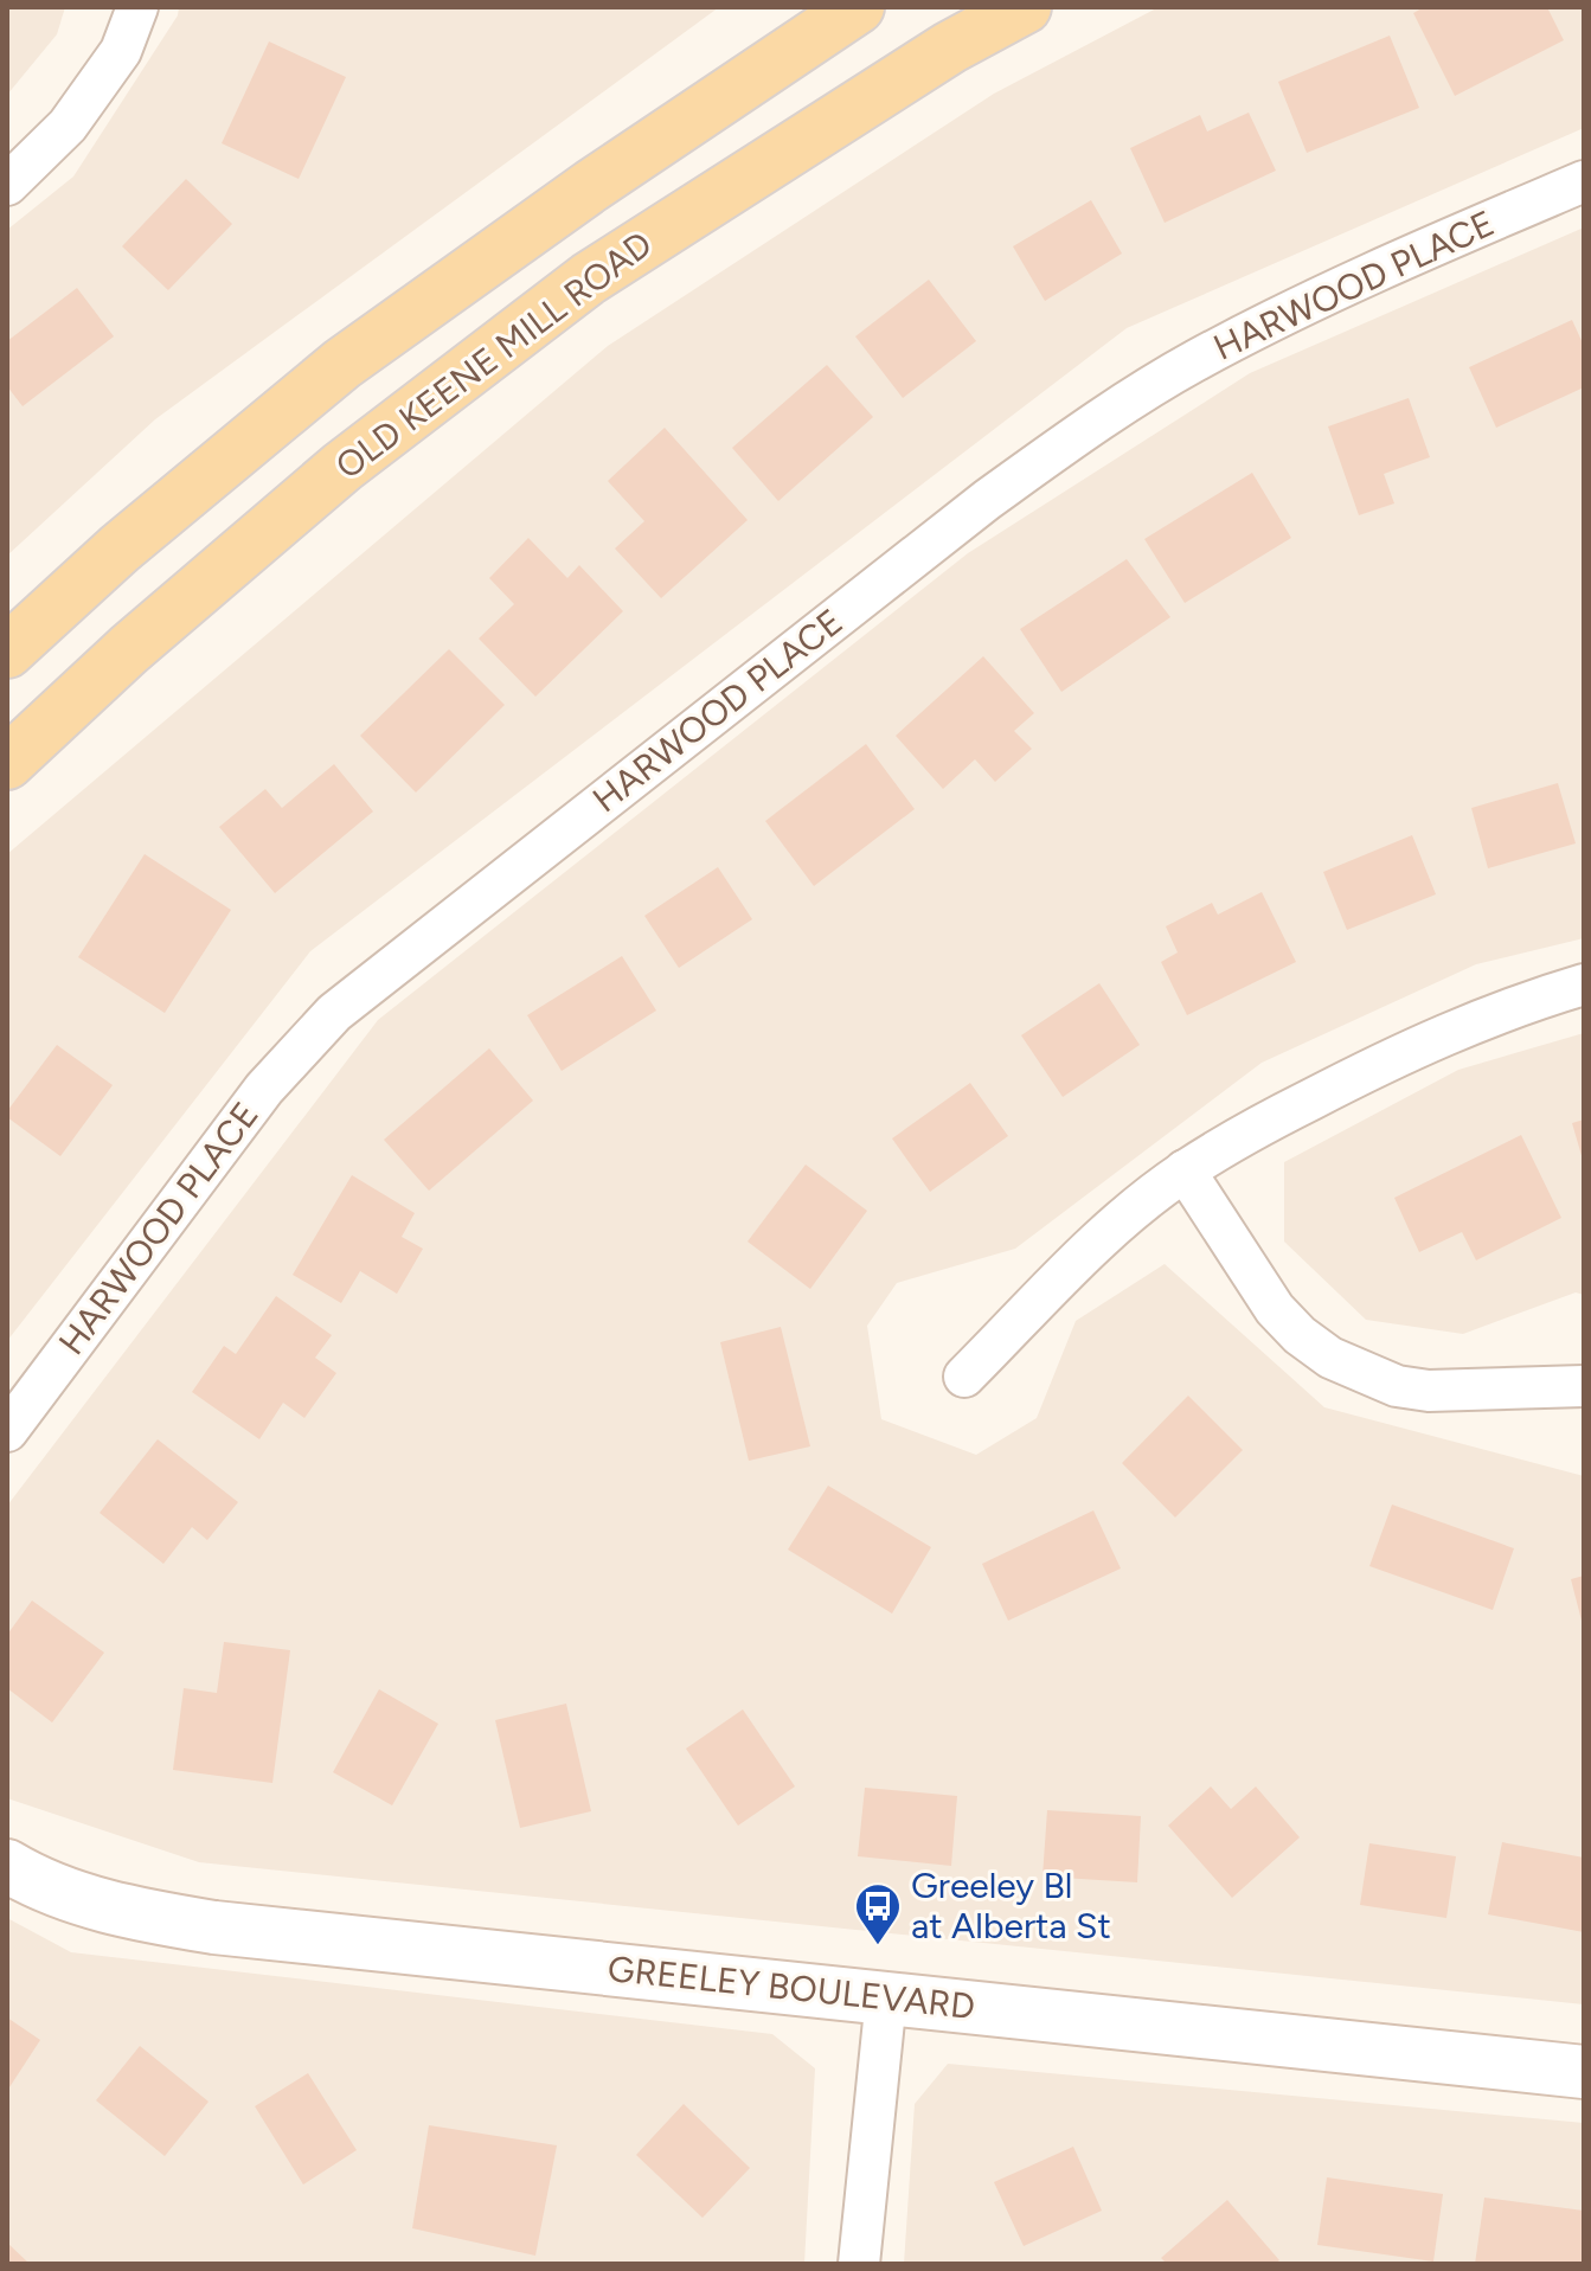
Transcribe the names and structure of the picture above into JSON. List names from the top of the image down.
{
  "streets": {
    "main road": ["OLD KEENE MILL ROAD"],
    "street": ["HARWOOD PLACE", "GREELEY BOULEVARD"]
  },
  "places": {
    "bus stop": ["Greeley Bl at Alberta St"]
  }
}
